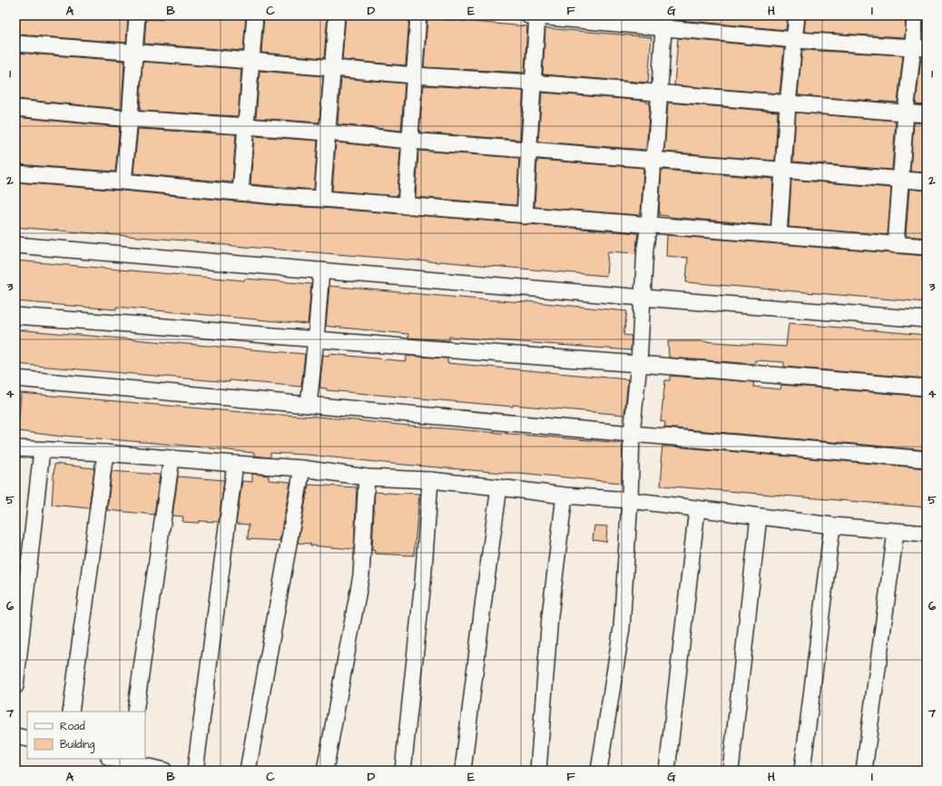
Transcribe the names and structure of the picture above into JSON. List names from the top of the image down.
{
  "legend": ["Road", "Building"],
  "grid": {
    "columns": [
      "A",
      "B",
      "C",
      "D",
      "E",
      "F",
      "G",
      "H",
      "I"
    ],
    "rows": [
      "1",
      "2",
      "3",
      "4",
      "5",
      "6",
      "7"
    ]
  }
}
